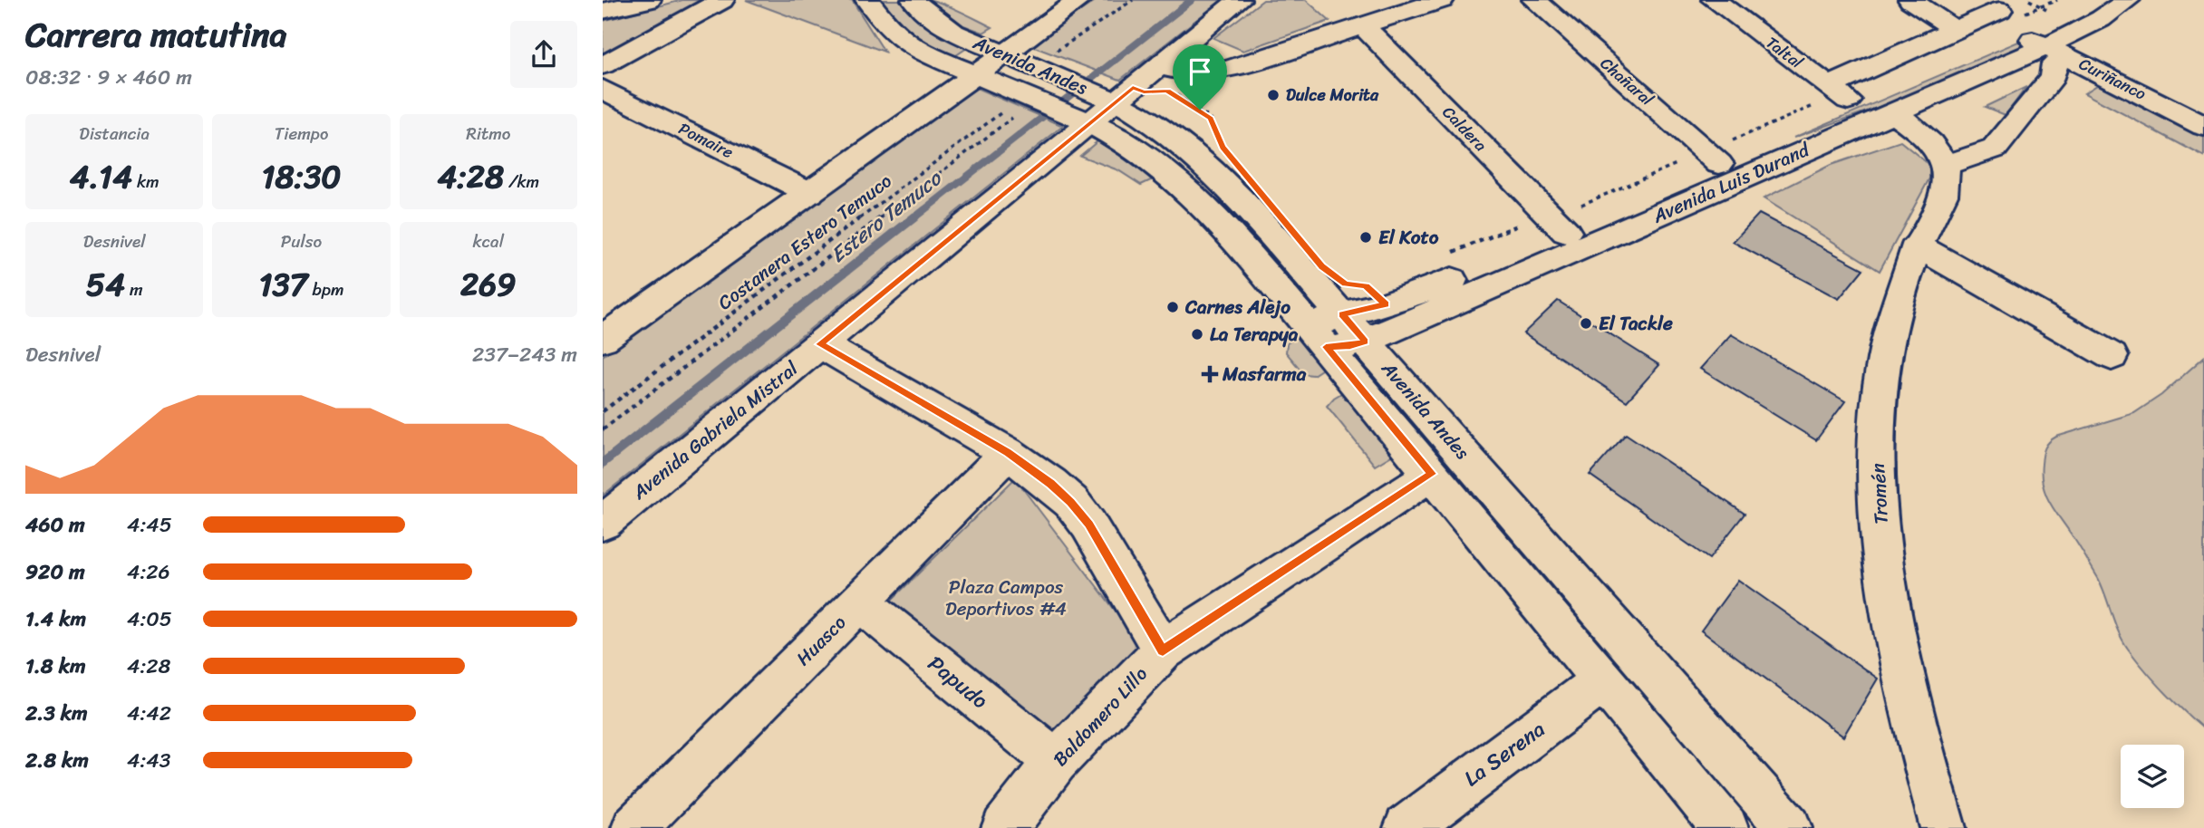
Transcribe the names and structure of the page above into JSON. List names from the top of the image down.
{
  "streets": {
    "street": [
      "Taltal",
      "Avenida Andes",
      "Curiñanco",
      "Chañaral",
      "Caldera",
      "Pomaire",
      "Avenida Luis Durand",
      "Avenida Gabriela Mistral",
      "Tromén",
      "Huasco",
      "Papudo",
      "Baldomero Lillo",
      "La Serena"
    ],
    "path": ["Costanera Estero Temuco"]
  },
  "crossings": [
    ["Taltal", "Avenida Luis Durand"],
    ["Avenida Andes", "Avenida Luis Durand"],
    ["Avenida Andes", "Costanera Estero Temuco"],
    ["Avenida Andes", "Avenida Gabriela Mistral"],
    ["Avenida Andes", "Baldomero Lillo"],
    ["Avenida Andes", "La Serena"],
    ["Curiñanco", "Avenida Luis Durand"],
    ["Chañaral", "Avenida Luis Durand"],
    ["Caldera", "Avenida Luis Durand"],
    ["Huasco", "Papudo"],
    ["Papudo", "Baldomero Lillo"]
  ],
  "water": ["Estero Temuco"],
  "parks": ["Plaza Campos Deportivos #4"],
  "places": {
    "other": [
      "Dulce Morita",
      "El Koto",
      "Carnes Alejo",
      "El Tackle",
      "La Terapya"
    ],
    "health": ["Masfarma"]
  },
  "page": {
    "heading": ["Carrera matutina", "08:32 · 9 × 460 m"],
    "stats": [
      ["Distancia", "4.14 km"],
      ["Tiempo", "18:30"],
      ["Ritmo", "4:28 /km"],
      ["Desnivel", "54 m"],
      ["Pulso", "137 bpm"],
      ["kcal", "269"]
    ],
    "chart": ["Desnivel", "237–243 m"],
    "list": [
      {
        "name": "460 m",
        "note": "4:45"
      },
      {
        "name": "920 m",
        "note": "4:26"
      },
      {
        "name": "1.4 km",
        "note": "4:05"
      },
      {
        "name": "1.8 km",
        "note": "4:28"
      },
      {
        "name": "2.3 km",
        "note": "4:42"
      },
      {
        "name": "2.8 km",
        "note": "4:43"
      }
    ]
  }
}
